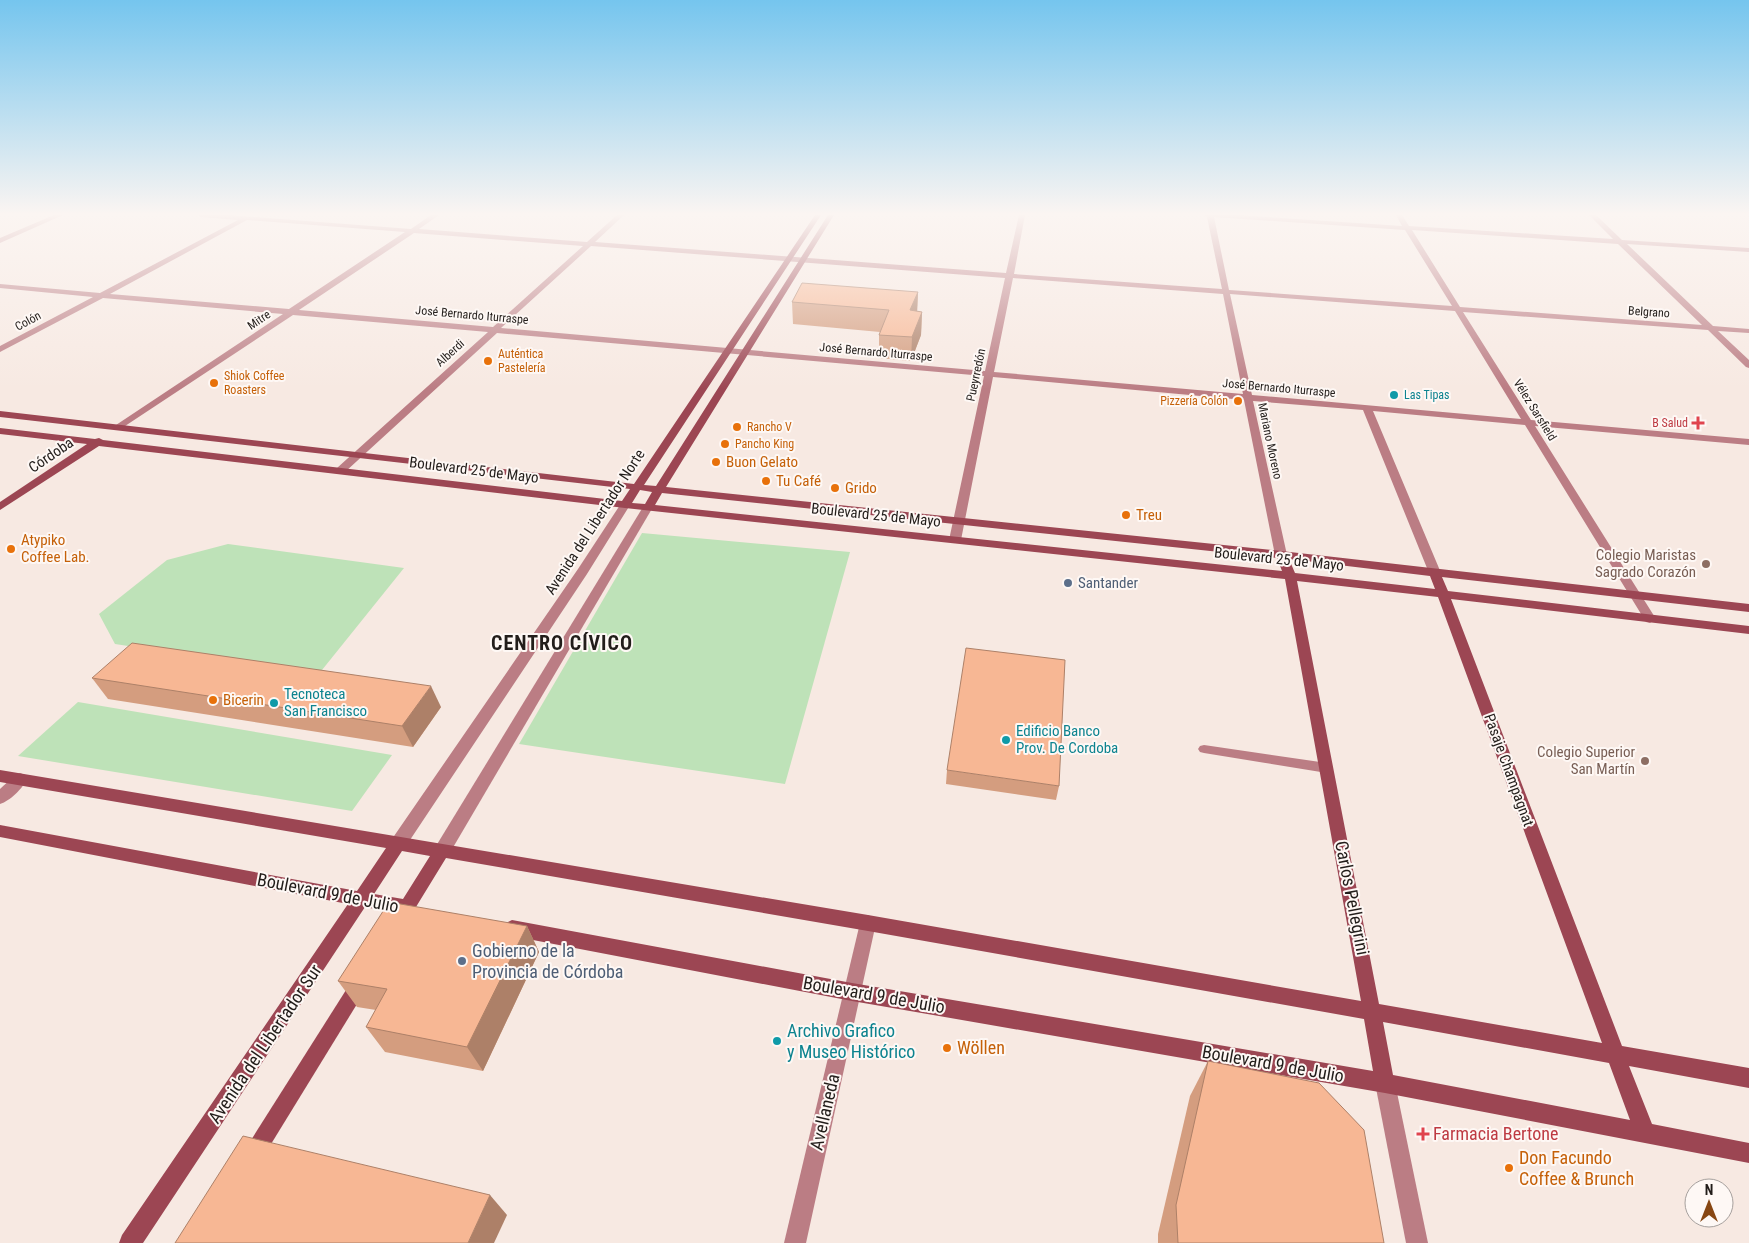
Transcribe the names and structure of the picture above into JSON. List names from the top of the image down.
{
  "streets": {
    "main road": [
      "Córdoba",
      "Boulevard 25 de Mayo",
      "Avenida del Libertador Norte",
      "Pasaje Champagnat",
      "Boulevard 9 de Julio",
      "Carlos Pellegrini",
      "Avenida del Libertador Sur"
    ],
    "street": [
      "Belgrano",
      "José Bernardo Iturraspe",
      "Mitre",
      "Colón",
      "Alberdi",
      "Pueyrredón",
      "Vélez Sarsfield",
      "Mariano Moreno",
      "Avellaneda"
    ]
  },
  "crossings": [
    ["Belgrano", "Pueyrredón"],
    ["Belgrano", "Vélez Sarsfield"],
    ["Belgrano", "Mariano Moreno"],
    ["José Bernardo Iturraspe", "Mitre"],
    ["José Bernardo Iturraspe", "Colón"],
    ["José Bernardo Iturraspe", "Alberdi"],
    ["José Bernardo Iturraspe", "Pueyrredón"],
    ["José Bernardo Iturraspe", "Vélez Sarsfield"],
    ["José Bernardo Iturraspe", "Mariano Moreno"],
    ["José Bernardo Iturraspe", "Avenida del Libertador Norte"],
    ["José Bernardo Iturraspe", "Pasaje Champagnat"],
    ["Mitre", "Córdoba"],
    ["Mitre", "Boulevard 25 de Mayo"],
    ["Alberdi", "Boulevard 25 de Mayo"],
    ["Pueyrredón", "Boulevard 25 de Mayo"],
    ["Vélez Sarsfield", "Boulevard 25 de Mayo"],
    ["Mariano Moreno", "Boulevard 25 de Mayo"],
    ["Mariano Moreno", "Carlos Pellegrini"],
    ["Córdoba", "Boulevard 25 de Mayo"],
    ["Boulevard 25 de Mayo", "Avenida del Libertador Norte"],
    ["Boulevard 25 de Mayo", "Pasaje Champagnat"],
    ["Boulevard 25 de Mayo", "Carlos Pellegrini"],
    ["Avenida del Libertador Norte", "Avenida del Libertador Sur"],
    ["Pasaje Champagnat", "Boulevard 9 de Julio"],
    ["Boulevard 9 de Julio", "Carlos Pellegrini"],
    ["Boulevard 9 de Julio", "Avenida del Libertador Sur"],
    ["Boulevard 9 de Julio", "Avellaneda"]
  ],
  "districts": ["CENTRO CÍVICO"],
  "places": {
    "other": [
      "Auténtica Pastelería",
      "Shiok Coffee Roasters",
      "Las Tipas",
      "Pizzería Colón",
      "Rancho V",
      "Pancho King",
      "Buon Gelato",
      "Tu Café",
      "Grido",
      "Treu",
      "Atypiko Coffee Lab.",
      "Colegio Maristas Sagrado Corazón",
      "Santander",
      "Bicerin",
      "Tecnoteca San Francisco",
      "Edificio Banco Prov. De Cordoba",
      "Colegio Superior San Martín",
      "Gobierno de la Provincia de Córdoba",
      "Archivo Grafico y Museo Histórico",
      "Wöllen",
      "Don Facundo Coffee & Brunch"
    ],
    "health": ["B Salud", "Farmacia Bertone"]
  },
  "north": "top"
}
